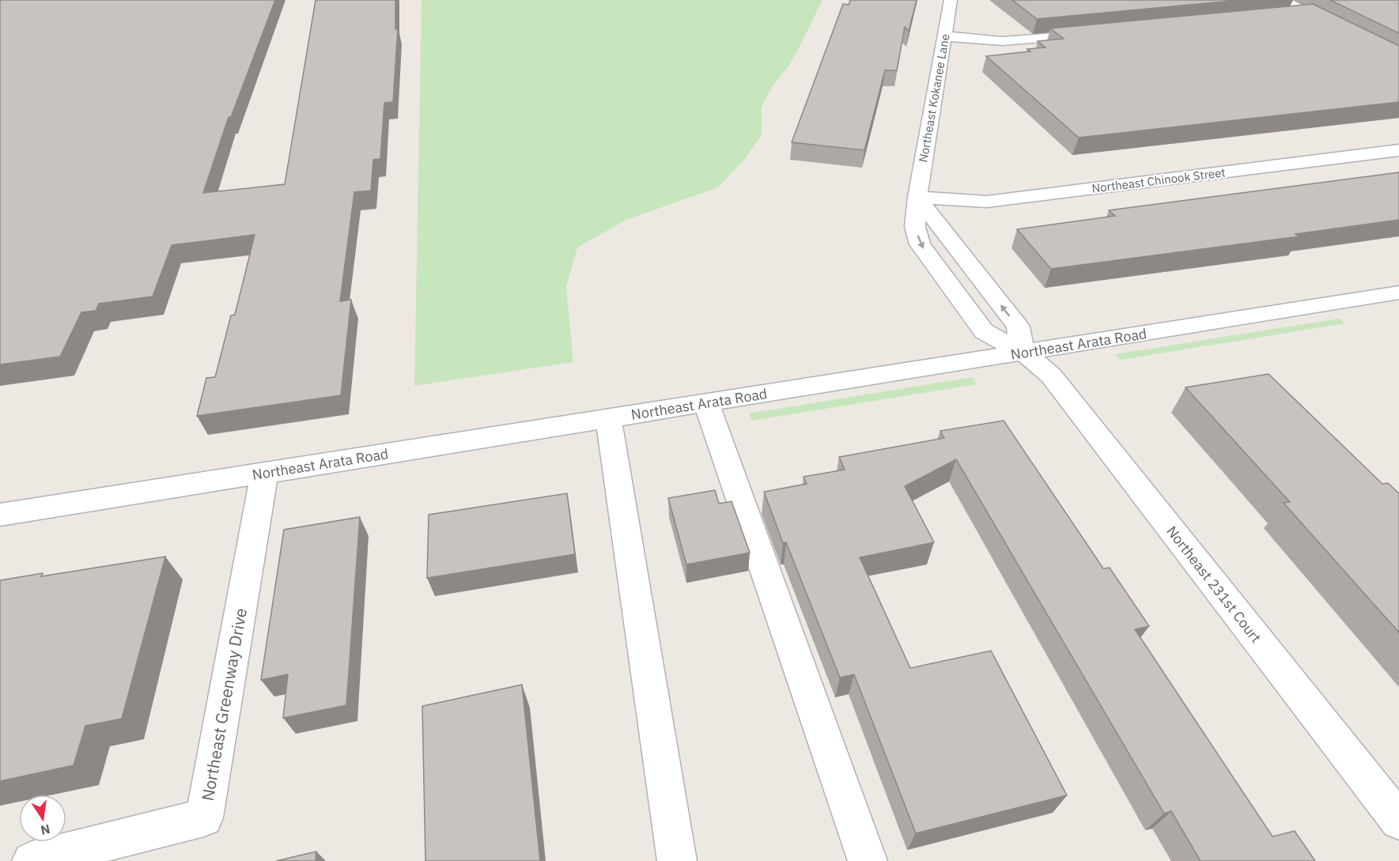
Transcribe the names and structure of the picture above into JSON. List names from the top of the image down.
{
  "streets": {
    "street": [
      "Northeast Kokanee Lane",
      "Northeast Chinook Street",
      "Northeast Arata Road",
      "Northeast 231st Court",
      "Northeast Greenway Drive"
    ]
  },
  "crossings": [
    ["Northeast Kokanee Lane", "Northeast Chinook Street"],
    ["Northeast Kokanee Lane", "Northeast Arata Road"],
    ["Northeast Kokanee Lane", "Northeast 231st Court"],
    ["Northeast Arata Road", "Northeast 231st Court"],
    ["Northeast Arata Road", "Northeast Greenway Drive"]
  ],
  "north": "bottom"
}
